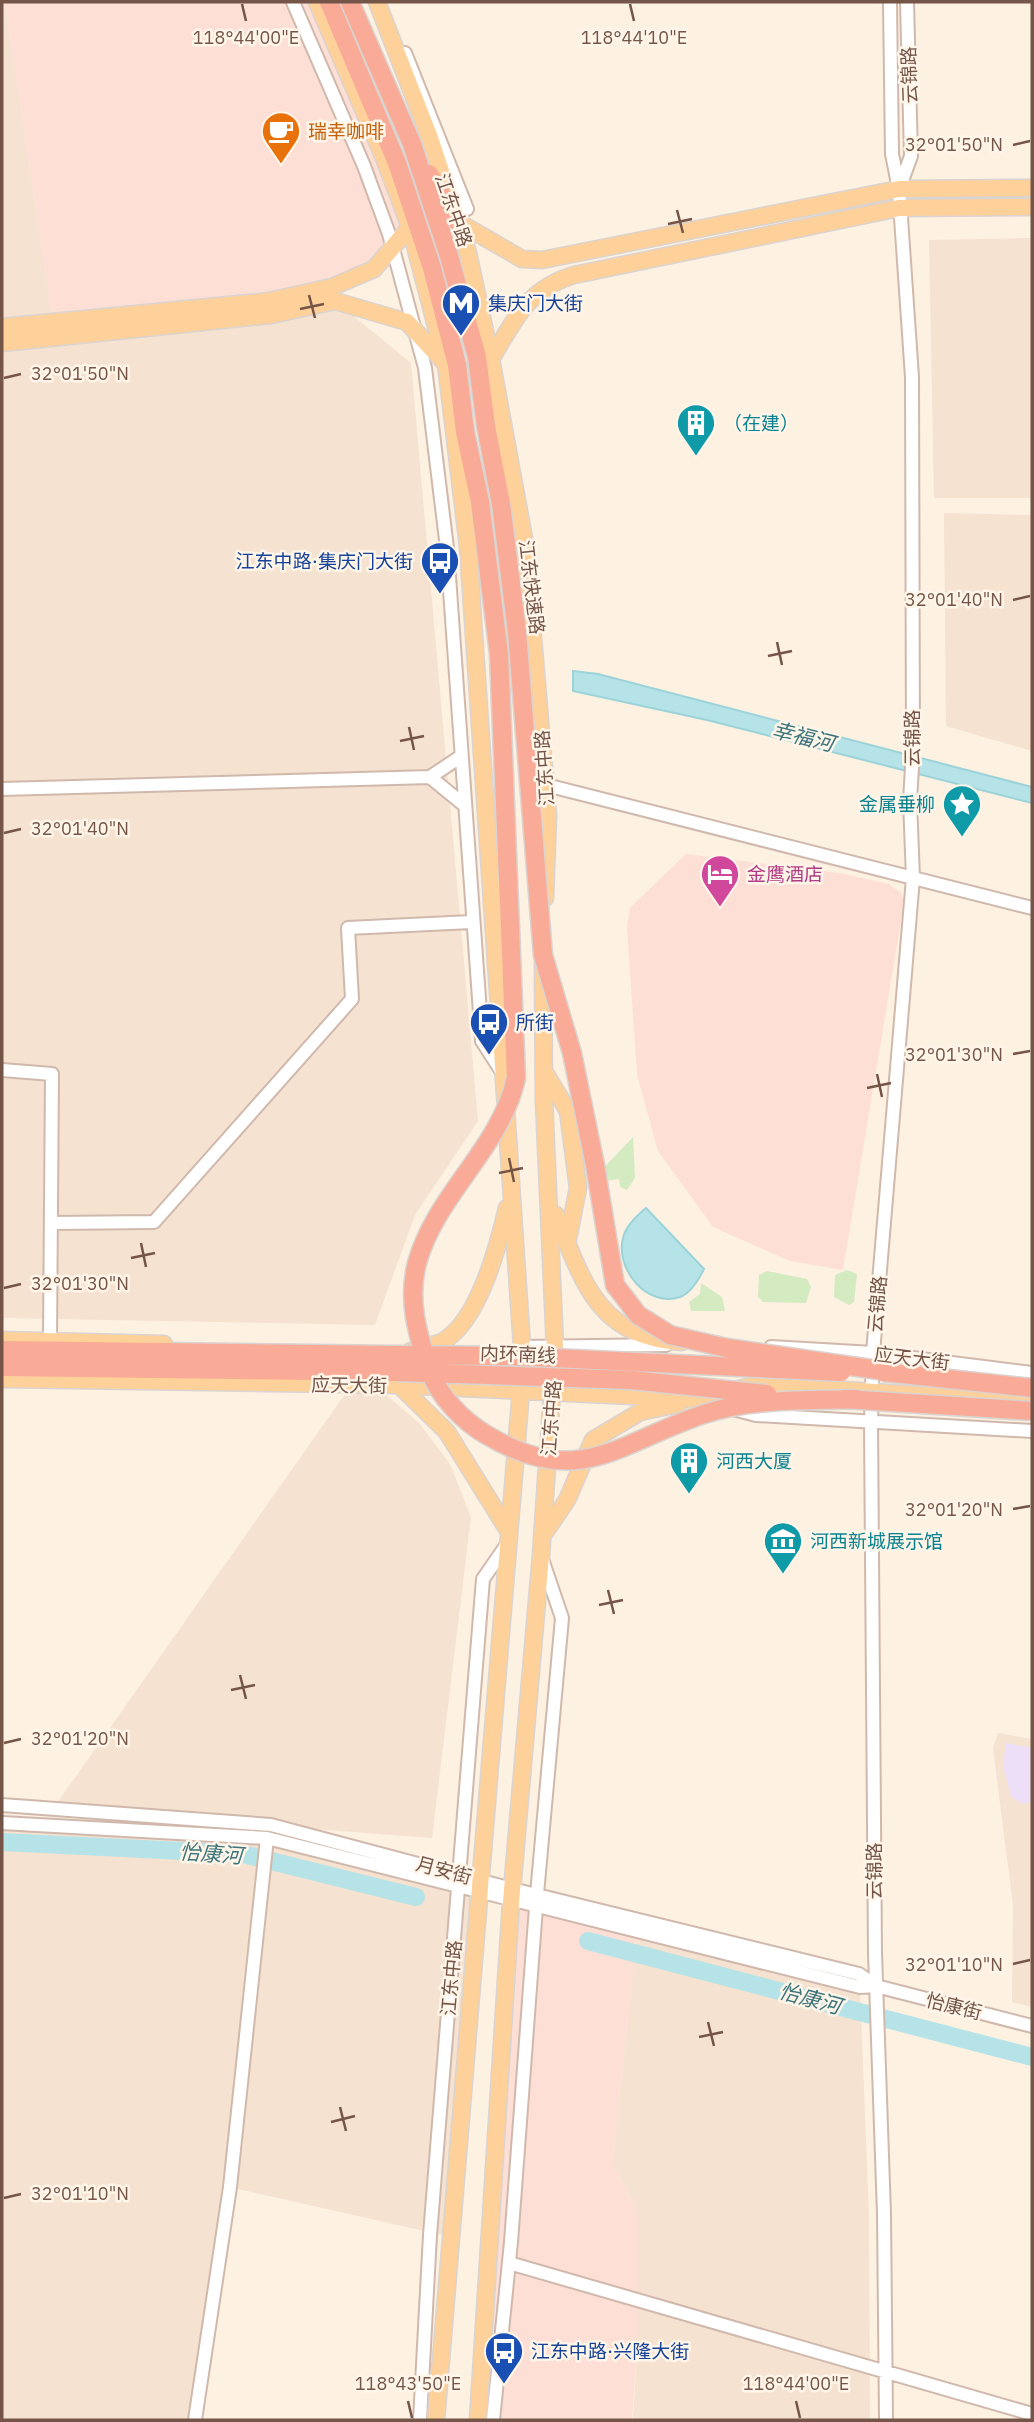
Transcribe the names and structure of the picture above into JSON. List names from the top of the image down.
{
  "streets": {
    "highway": ["江东快速路", "内环南线"],
    "main road": ["江东中路", "应天大街"],
    "street": ["云锦路", "月安街", "怡康街"]
  },
  "crossings": [
    ["云锦路", "内环南线"],
    ["云锦路", "应天大街"],
    ["云锦路", "怡康街"],
    ["江东中路", "应天大街"],
    ["江东中路", "月安街"],
    ["江东中路", "怡康街"],
    ["江东快速路", "内环南线"],
    ["内环南线", "应天大街"],
    ["月安街", "怡康街"]
  ],
  "water": ["幸福河", "怡康河"],
  "places": {
    "cafe": ["瑞幸咖啡"],
    "metro station": ["集庆门大街"],
    "building": ["（在建）", "河西大厦"],
    "bus stop": ["江东中路·集庆门大街", "所街", "江东中路·兴隆大街"],
    "place": ["金属垂柳"],
    "hotel": ["金鹰酒店"],
    "museum": ["河西新城展示馆"]
  },
  "coordinates": [
    "118°44'00\"E",
    "118°44'10\"E",
    "32°01'50\"N",
    "32°01'40\"N",
    "32°01'30\"N",
    "32°01'20\"N",
    "32°01'10\"N",
    "118°43'50\"E"
  ]
}
